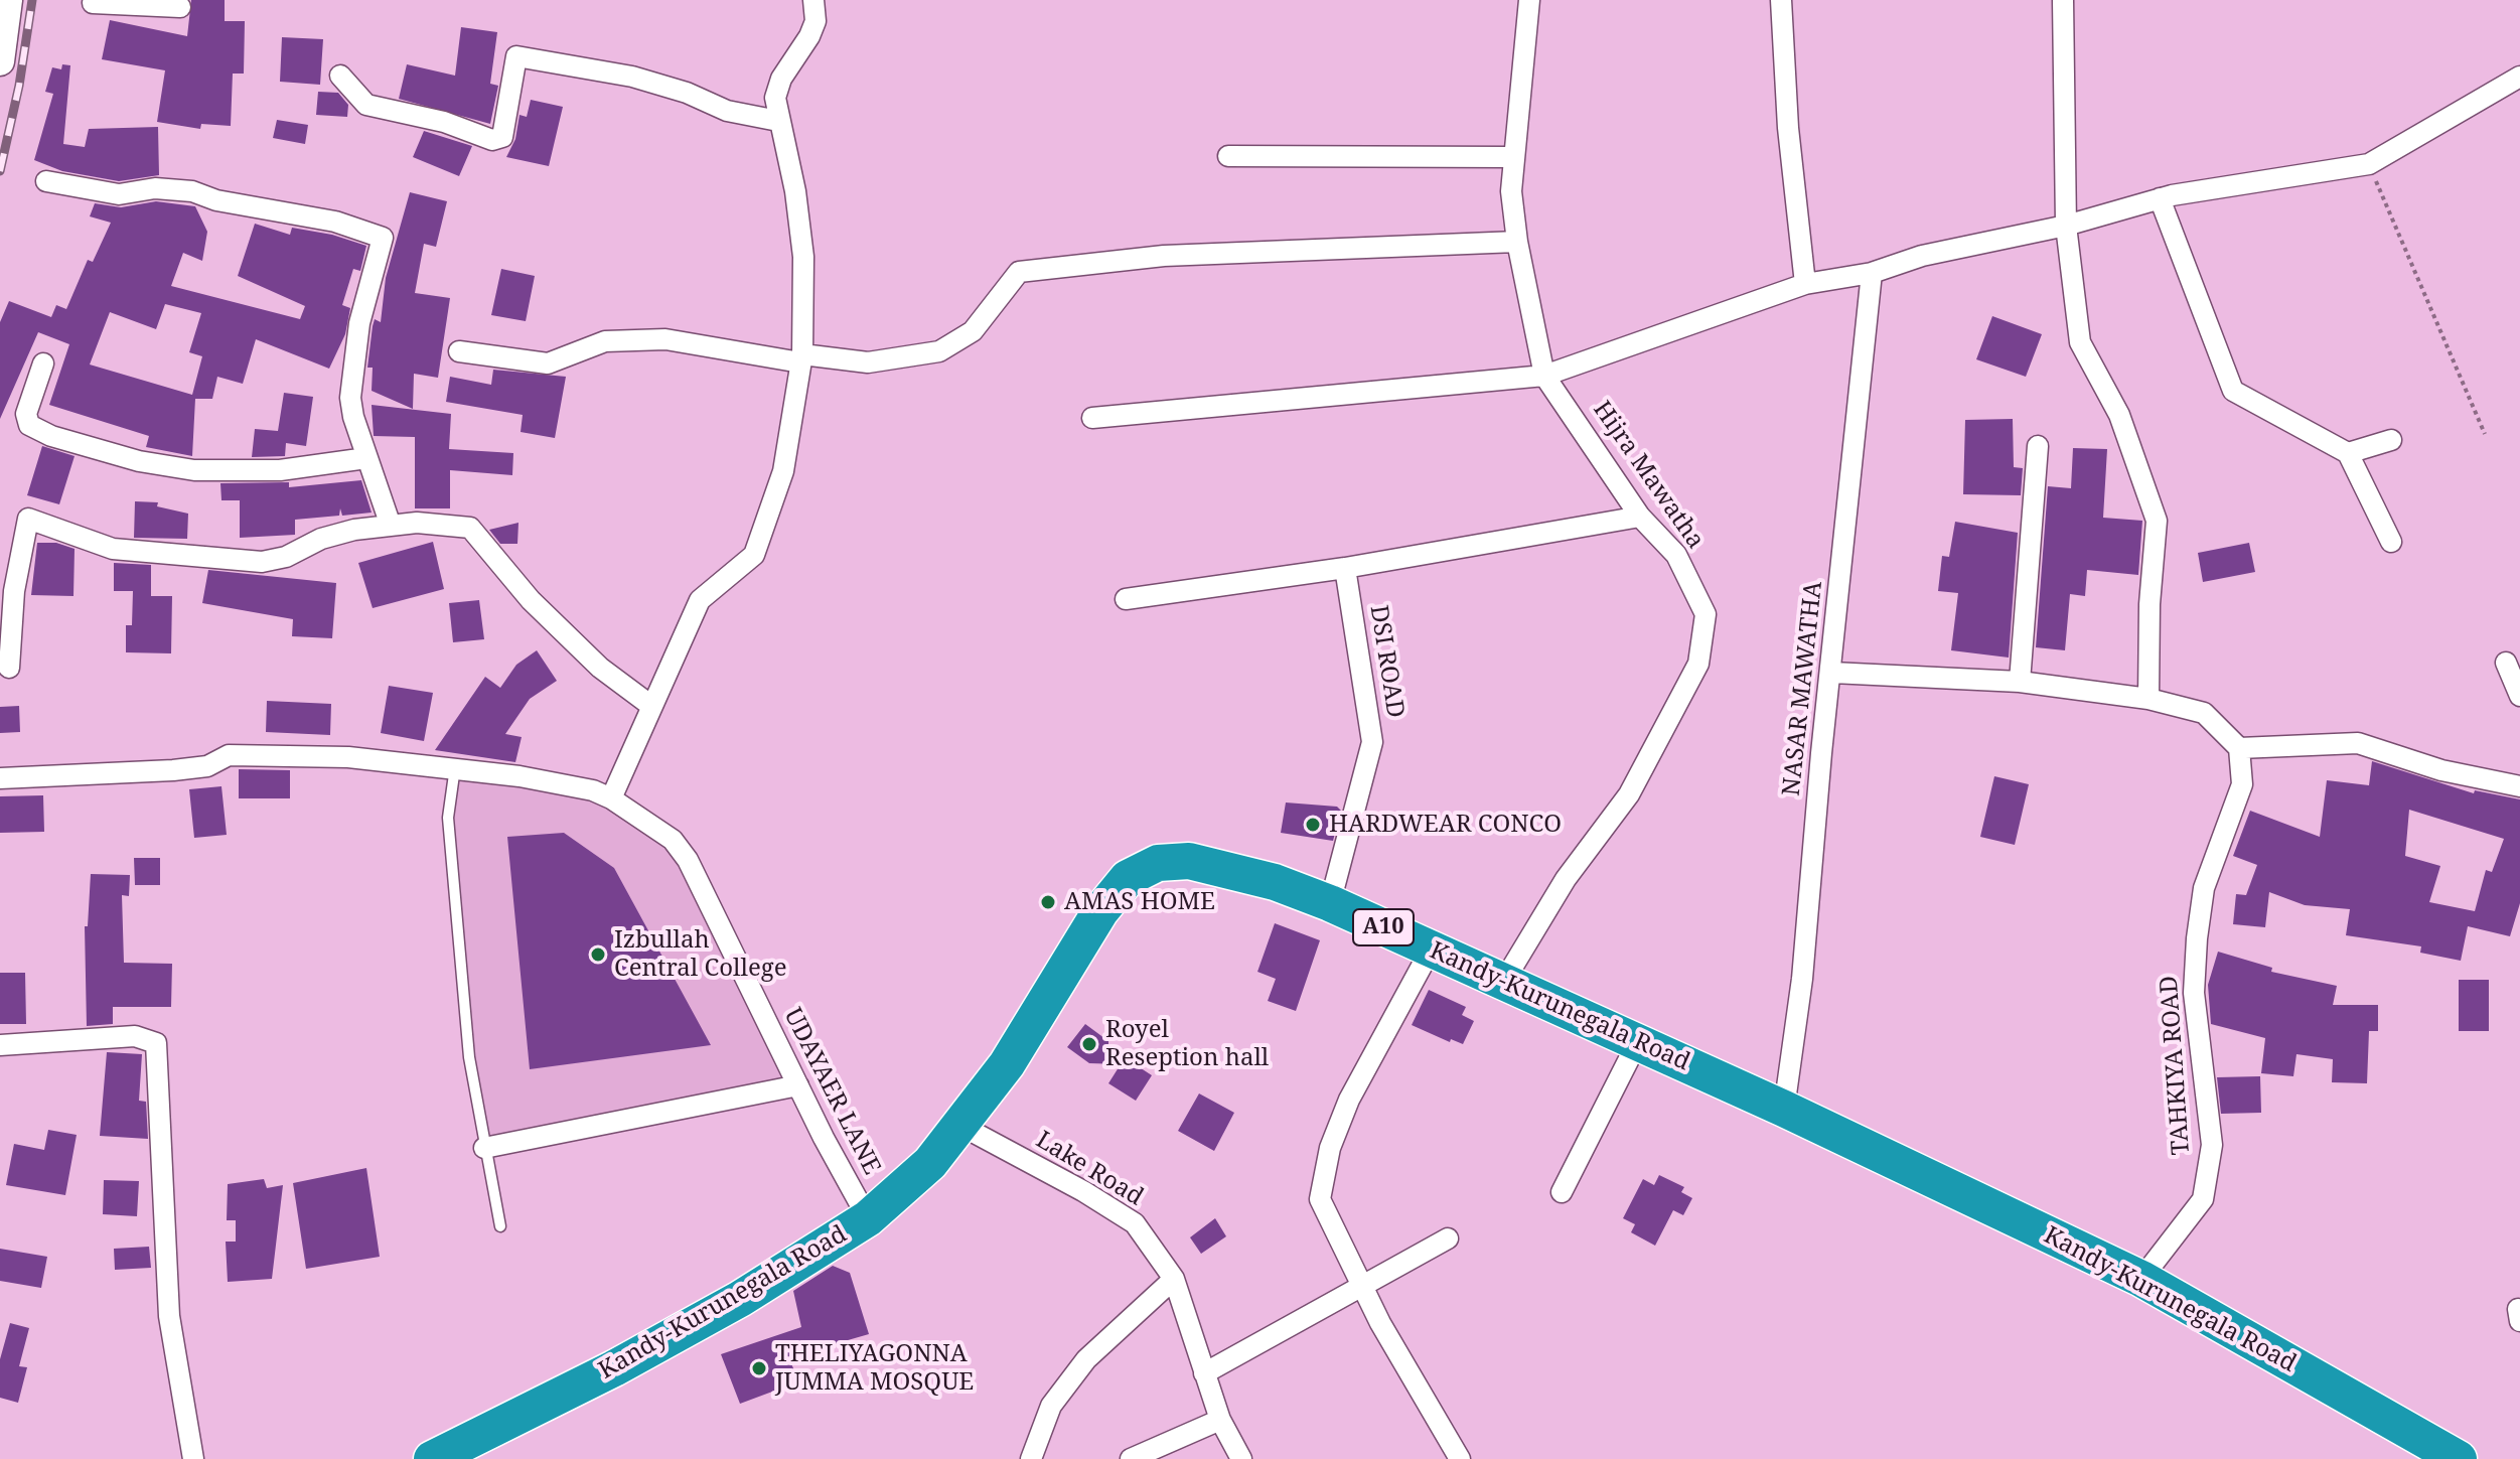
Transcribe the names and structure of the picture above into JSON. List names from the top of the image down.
{
  "streets": {
    "highway": ["A10", "Kandy-Kurunegala Road"],
    "street": [
      "Hijra Mawatha",
      "DSI ROAD",
      "NASAR MAWATHA",
      "TAHKIYA ROAD",
      "UDAYAER LANE",
      "Lake Road"
    ]
  },
  "crossings": [
    ["Hijra Mawatha", "Kandy-Kurunegala Road"],
    ["DSI ROAD", "Kandy-Kurunegala Road"],
    ["NASAR MAWATHA", "Kandy-Kurunegala Road"],
    ["Kandy-Kurunegala Road", "TAHKIYA ROAD"],
    ["Kandy-Kurunegala Road", "UDAYAER LANE"],
    ["Kandy-Kurunegala Road", "Lake Road"]
  ],
  "places": [
    "HARDWEAR CONCO",
    "AMAS HOME",
    "Izbullah Central College",
    "Royel Reseption hall",
    "THELIYAGONNA JUMMA MOSQUE"
  ]
}
